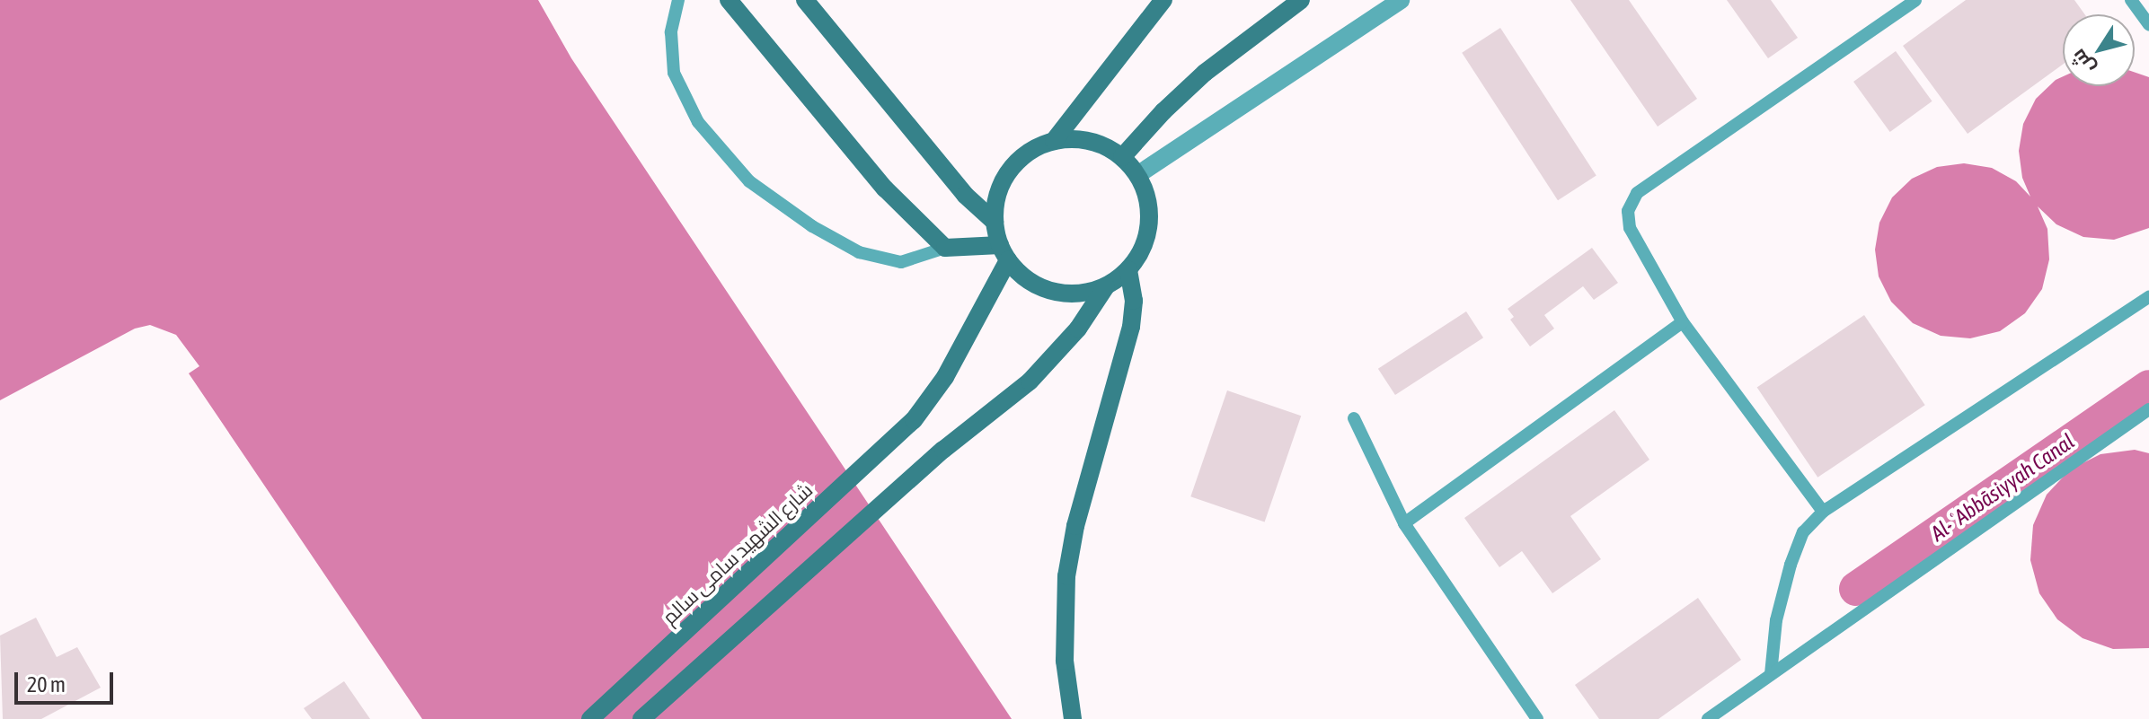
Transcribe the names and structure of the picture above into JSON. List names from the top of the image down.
{
  "streets": {
    "main road": ["شارع الشهيد سامى سالم"]
  },
  "water": ["Al-ʿAbbāsiyyah Canal"],
  "scale_bar": "20 m",
  "north": "bottom left"
}
